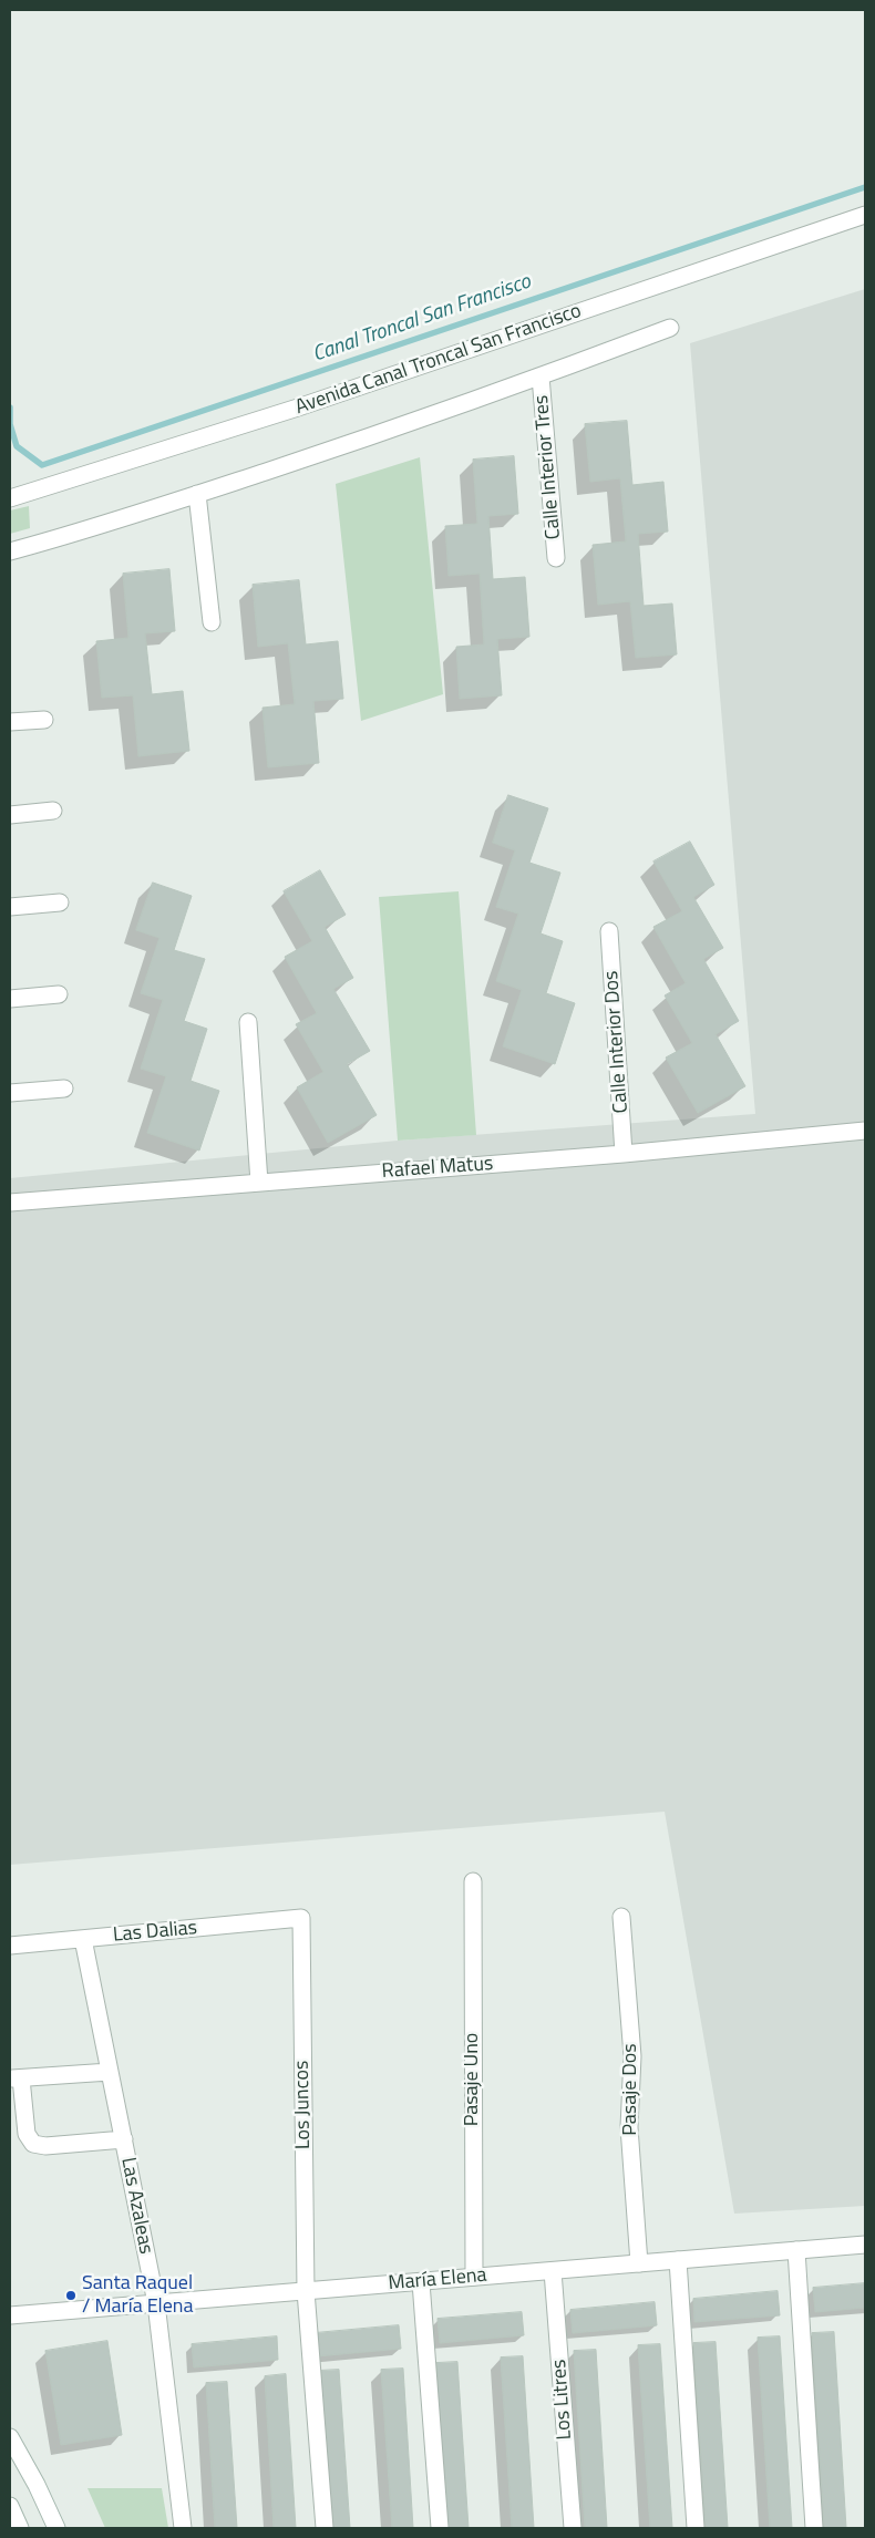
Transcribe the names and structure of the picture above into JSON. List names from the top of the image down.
{
  "streets": {
    "street": [
      "Avenida Canal Troncal San Francisco",
      "Calle Interior Tres",
      "Calle Interior Dos",
      "Rafael Matus",
      "Las Dalias",
      "Pasaje Uno",
      "Pasaje Dos",
      "Los Juncos",
      "Las Azaleas",
      "María Elena",
      "Los Litres"
    ]
  },
  "crossings": [
    ["Calle Interior Dos", "Rafael Matus"],
    ["Las Dalias", "Los Juncos"],
    ["Las Dalias", "Las Azaleas"],
    ["Pasaje Uno", "María Elena"],
    ["Pasaje Dos", "María Elena"],
    ["Los Juncos", "María Elena"],
    ["Las Azaleas", "María Elena"],
    ["María Elena", "Los Litres"]
  ],
  "water": ["Canal Troncal San Francisco"],
  "places": ["Santa Raquel / María Elena"]
}
